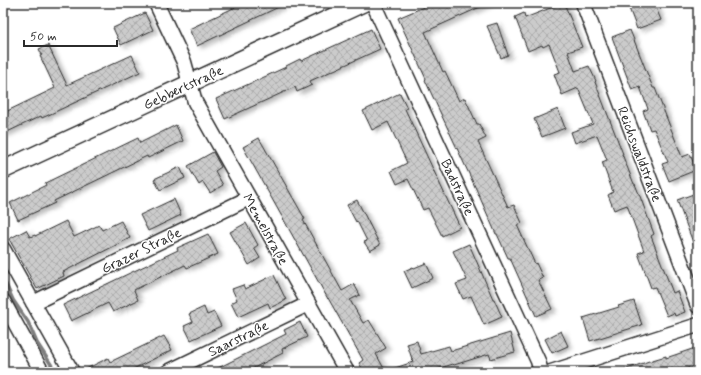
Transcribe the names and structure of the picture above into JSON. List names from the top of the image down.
{
  "streets": {
    "street": [
      "Gebbertstraße",
      "Reichswaldstraße",
      "Badstraße",
      "Memelstraße",
      "Grazer Straße",
      "Saarstraße"
    ]
  },
  "crossings": [
    ["Gebbertstraße", "Memelstraße"],
    ["Memelstraße", "Grazer Straße"],
    ["Memelstraße", "Saarstraße"]
  ],
  "scale_bar": "50 m"
}
